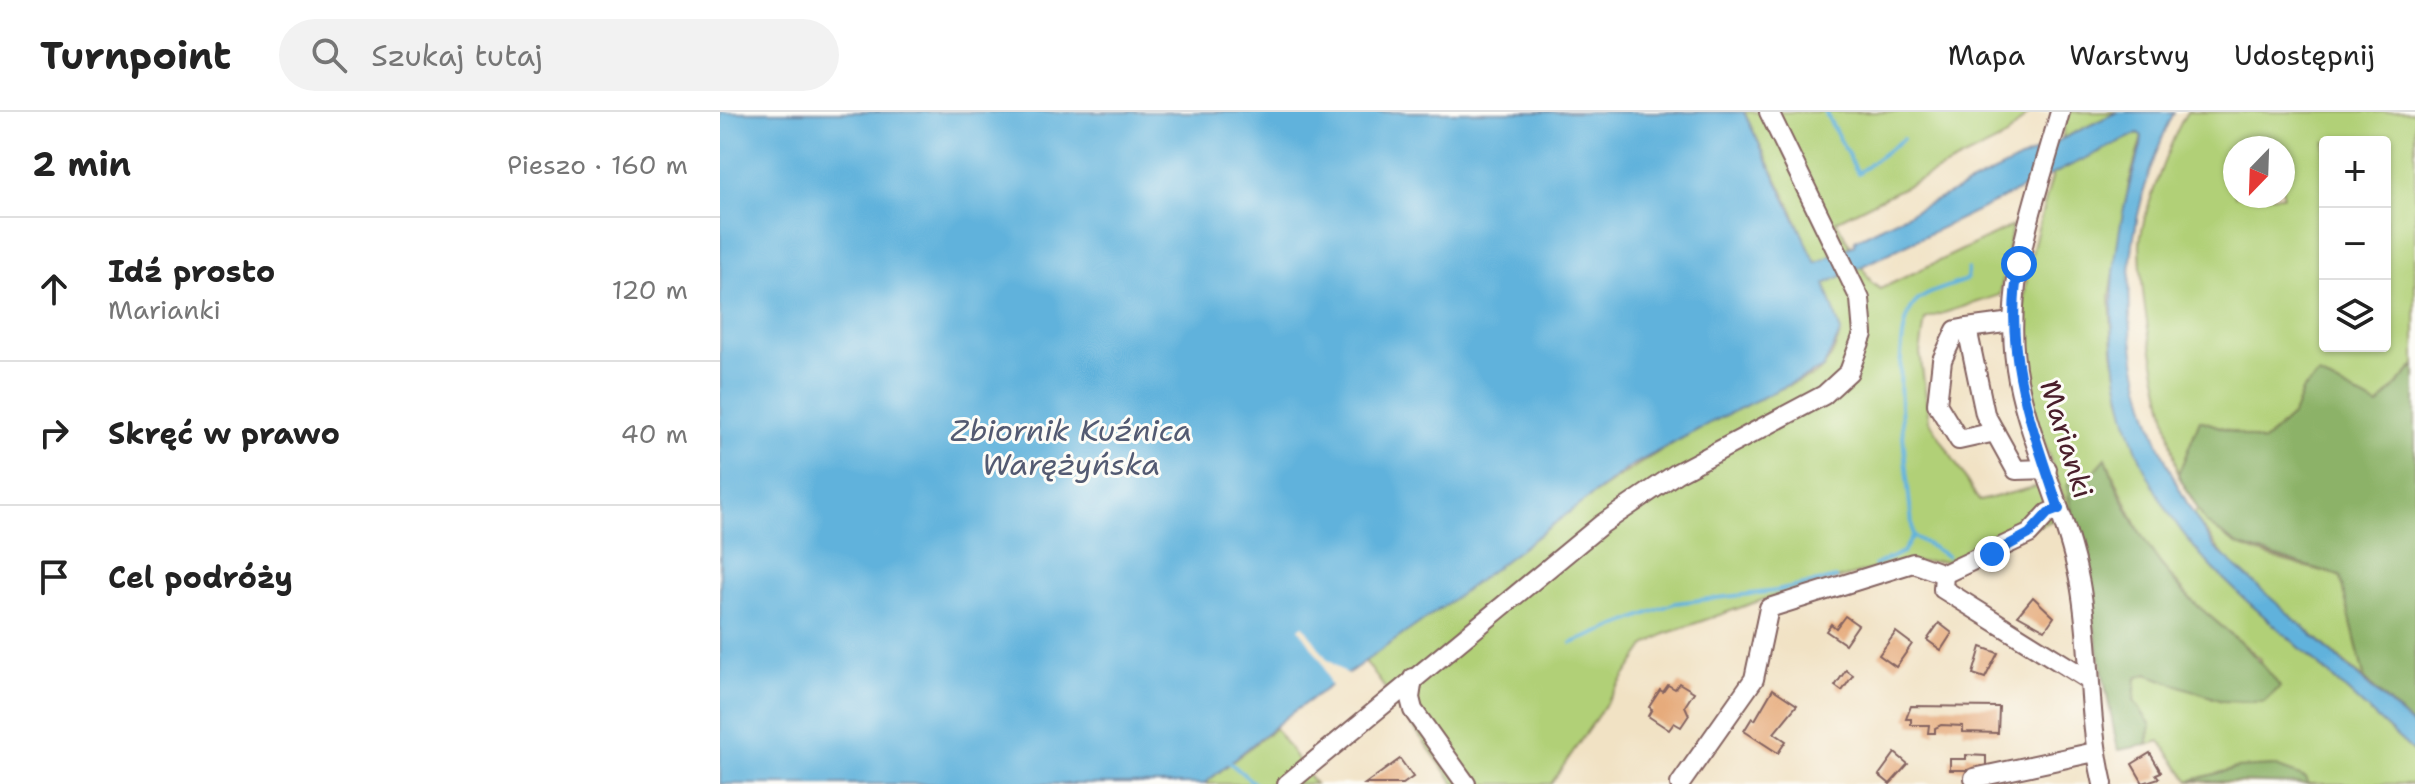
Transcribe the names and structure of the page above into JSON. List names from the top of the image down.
{
  "streets": {
    "street": ["Marianki"]
  },
  "water": ["Zbiornik Kuźnica Warężyńska"],
  "north": "bottom left",
  "page": {
    "header": "Turnpoint",
    "search": "Szukaj tutaj",
    "nav": ["Mapa", "Warstwy", "Udostępnij"],
    "heading": ["2 min", "Pieszo · 160 m"],
    "map_buttons": ["+", "−"],
    "list": [
      ["Idź prosto", "Marianki", "120 m"],
      ["Skręć w prawo", "40 m"],
      "Cel podróży"
    ]
  }
}
